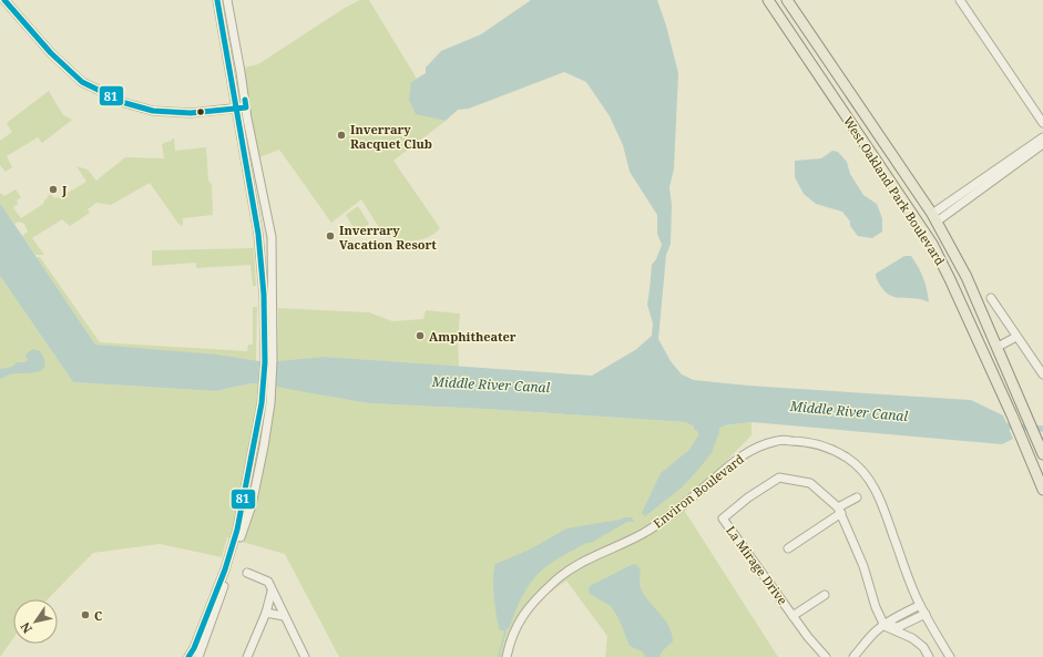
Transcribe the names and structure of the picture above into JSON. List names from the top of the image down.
{
  "streets": {
    "main road": ["West Oakland Park Boulevard"],
    "street": ["Environ Boulevard", "La Mirage Drive"]
  },
  "water": ["Middle River Canal"],
  "places": [
    "Inverrary Racquet Club",
    "J",
    "Inverrary Vacation Resort",
    "Amphitheater",
    "C"
  ],
  "lines": ["transit line 81"],
  "north": "bottom left"
}
